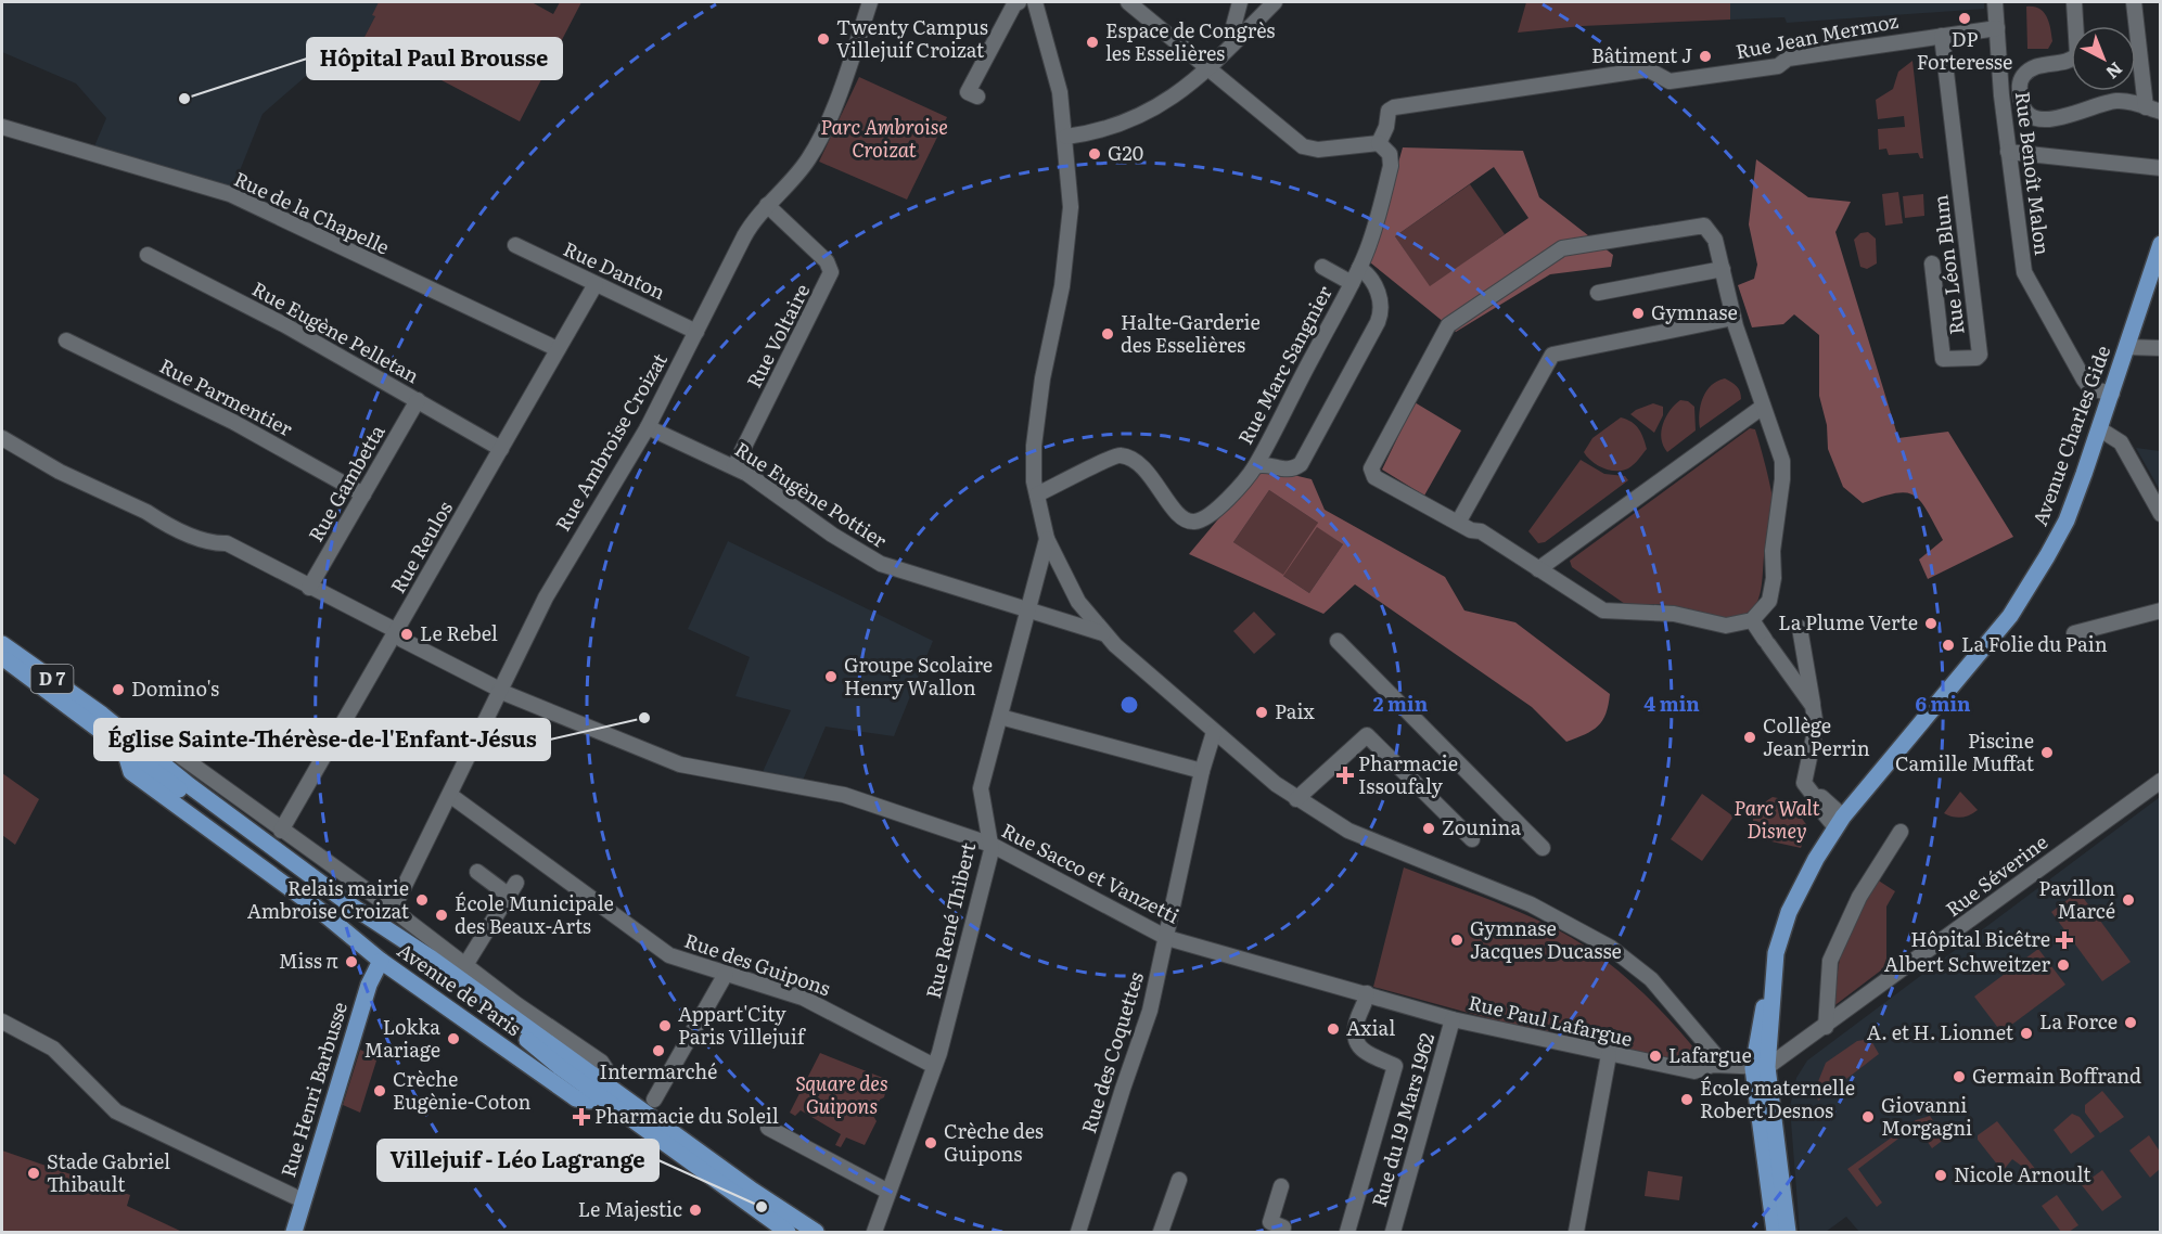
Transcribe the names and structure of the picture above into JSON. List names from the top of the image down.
{
  "streets": {
    "main road": [
      "Avenue Charles Gide",
      "D 7",
      "Avenue de Paris",
      "Rue Henri Barbusse"
    ],
    "street": [
      "Rue Jean Mermoz",
      "Rue Benoît Malon",
      "Rue de la Chapelle",
      "Rue Léon Blum",
      "Rue Danton",
      "Rue Eugène Pelletan",
      "Rue Voltaire",
      "Rue Marc Sangnier",
      "Rue Parmentier",
      "Rue Ambroise Croizat",
      "Rue Gambetta",
      "Rue Eugène Pottier",
      "Rue Reulos",
      "Rue Sacco et Vanzetti",
      "Rue Séverine",
      "Rue René Thibert",
      "Rue des Guipons",
      "Rue Paul Lafargue",
      "Rue des Coquettes",
      "Rue du 19 Mars 1962"
    ]
  },
  "crossings": [
    ["Rue Jean Mermoz", "Rue Benoît Malon"],
    ["Rue Jean Mermoz", "Rue Léon Blum"],
    ["Rue Benoît Malon", "Avenue Charles Gide"],
    ["Rue de la Chapelle", "Rue Reulos"],
    ["Rue Danton", "Rue Ambroise Croizat"],
    ["Rue Danton", "Rue Reulos"],
    ["Rue Eugène Pelletan", "Rue Gambetta"],
    ["Rue Eugène Pelletan", "Rue Reulos"],
    ["Rue Voltaire", "Rue Ambroise Croizat"],
    ["Rue Voltaire", "Rue Eugène Pottier"],
    ["Rue Parmentier", "Rue Gambetta"],
    ["Avenue Charles Gide", "Rue Séverine"],
    ["Avenue Charles Gide", "Rue Paul Lafargue"],
    ["Rue Ambroise Croizat", "Rue Eugène Pottier"],
    ["Rue Ambroise Croizat", "Rue Sacco et Vanzetti"],
    ["Rue Ambroise Croizat", "Rue des Guipons"],
    ["Rue Ambroise Croizat", "Avenue de Paris"],
    ["Rue Gambetta", "Rue Sacco et Vanzetti"],
    ["Rue Eugène Pottier", "Rue René Thibert"],
    ["Rue Reulos", "Rue Sacco et Vanzetti"],
    ["Rue Reulos", "Avenue de Paris"],
    ["Rue Sacco et Vanzetti", "Rue René Thibert"],
    ["Rue Sacco et Vanzetti", "Rue Paul Lafargue"],
    ["Rue Sacco et Vanzetti", "Rue des Coquettes"],
    ["Rue Séverine", "Rue Paul Lafargue"],
    ["Rue René Thibert", "Rue des Guipons"],
    ["Avenue de Paris", "Rue Henri Barbusse"],
    ["Rue Paul Lafargue", "Rue du 19 Mars 1962"]
  ],
  "parks": ["Parc Ambroise Croizat", "Parc Walt Disney", "Square des Guipons"],
  "places": {
    "other": [
      "DP Forteresse",
      "Twenty Campus Villejuif Croizat",
      "Espace de Congrès les Esselières",
      "Bâtiment J",
      "Hôpital Paul Brousse",
      "G20",
      "Gymnase",
      "Halte-Garderie des Esselières",
      "La Plume Verte",
      "Le Rebel",
      "La Folie du Pain",
      "Groupe Scolaire Henry Wallon",
      "Domino's",
      "Paix",
      "Église Sainte-Thérèse-de-l'Enfant-Jésus",
      "Collège Jean Perrin",
      "Piscine Camille Muffat",
      "Zounina",
      "Relais mairie Ambroise Croizat",
      "Pavillon Marcé",
      "École Municipale des Beaux-Arts",
      "Gymnase Jacques Ducasse",
      "Miss π",
      "Albert Schweitzer",
      "La Force",
      "Appart'City Paris Villejuif",
      "Axial",
      "A. et H. Lionnet",
      "Lokka Mariage",
      "Intermarché",
      "Lafargue",
      "Germain Boffrand",
      "Crèche Eugènie-Coton",
      "École maternelle Robert Desnos",
      "Giovanni Morgagni",
      "Crèche des Guipons",
      "Stade Gabriel Thibault",
      "Nicole Arnoult",
      "Villejuif - Léo Lagrange",
      "Le Majestic"
    ],
    "health": ["Pharmacie Issoufaly", "Hôpital Bicêtre", "Pharmacie du Soleil"]
  },
  "north": "bottom right",
  "rings": ["2 min", "4 min", "6 min"]
}
